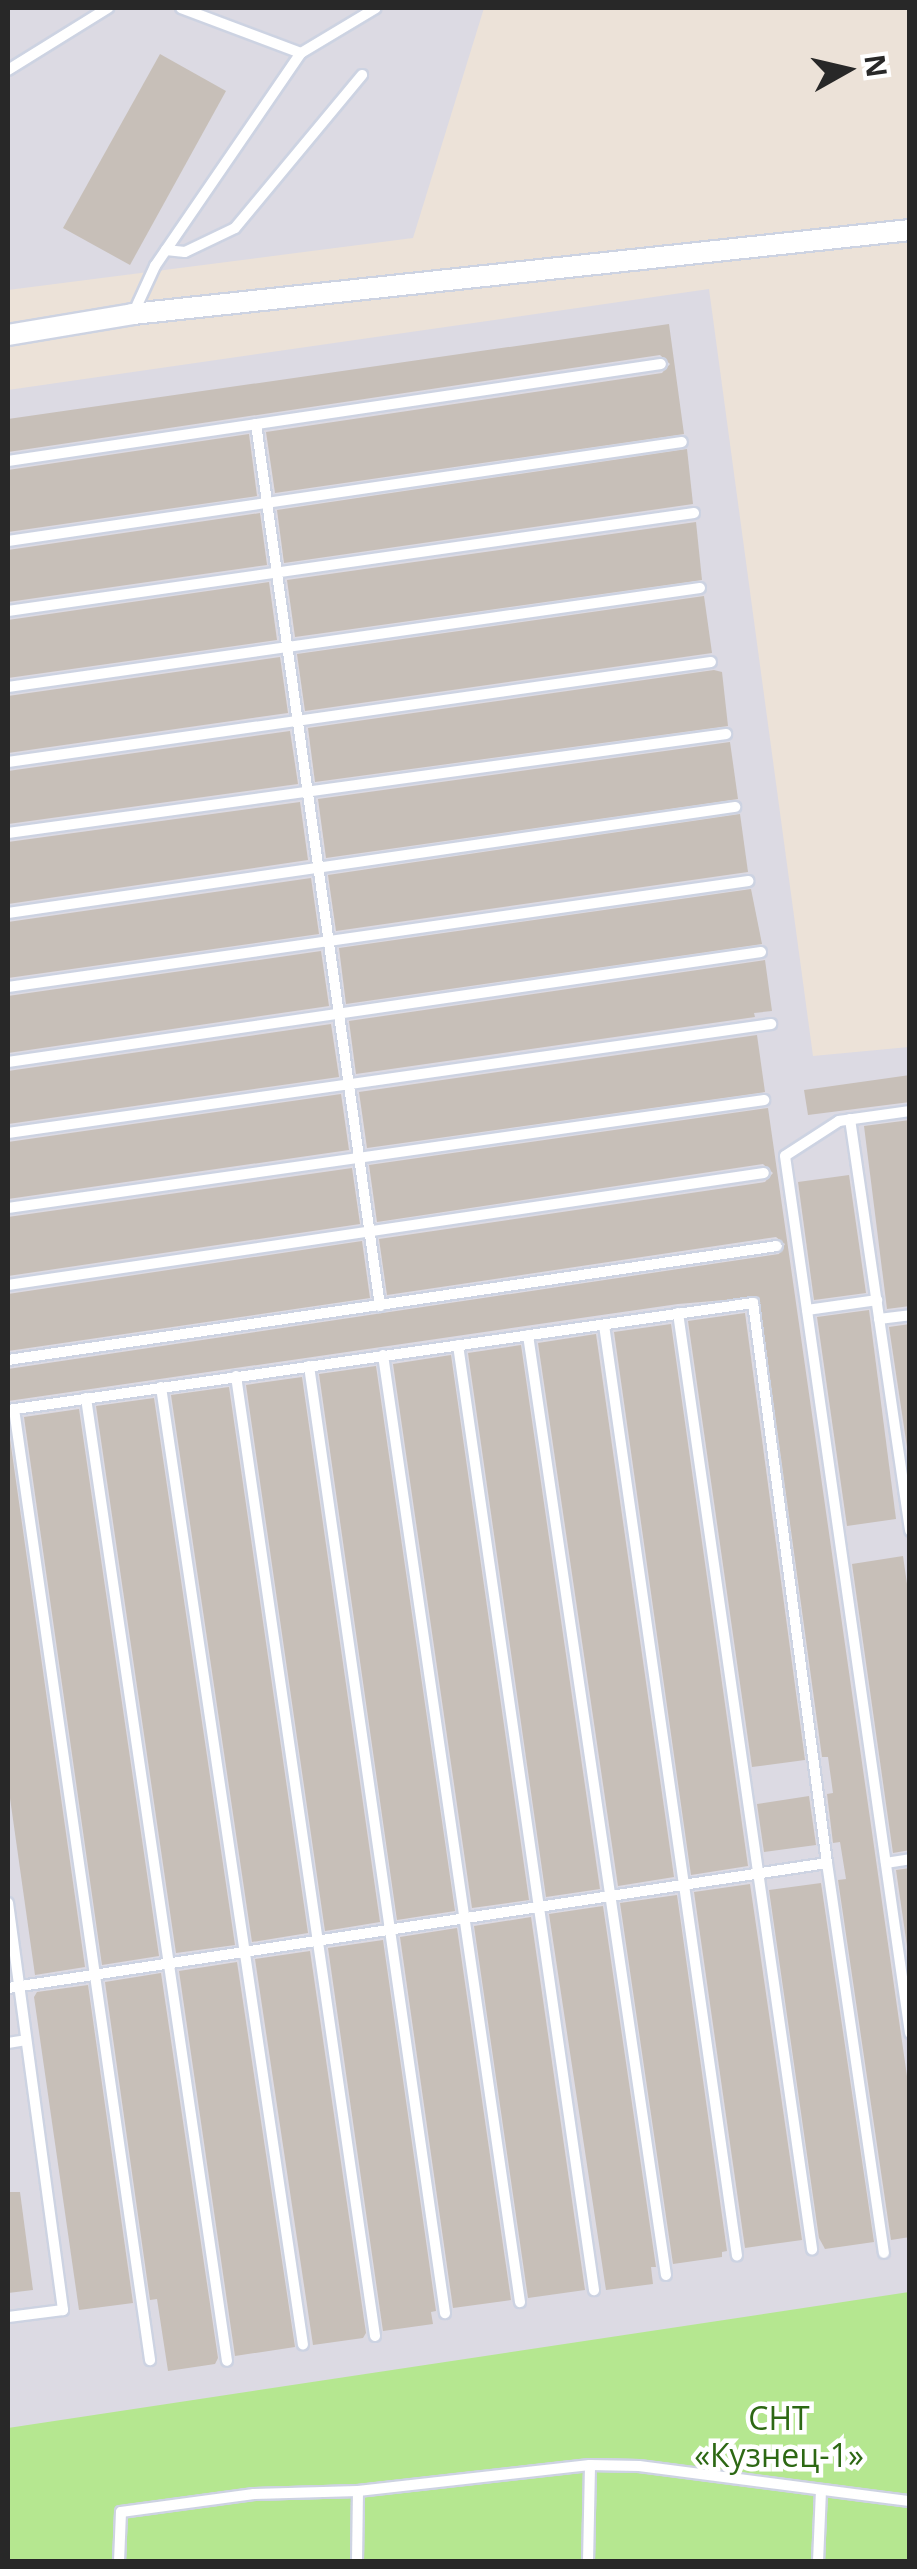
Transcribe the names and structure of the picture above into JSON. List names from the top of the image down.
{
  "parks": ["СНТ «Кузнец-1»"],
  "north": "right"
}
